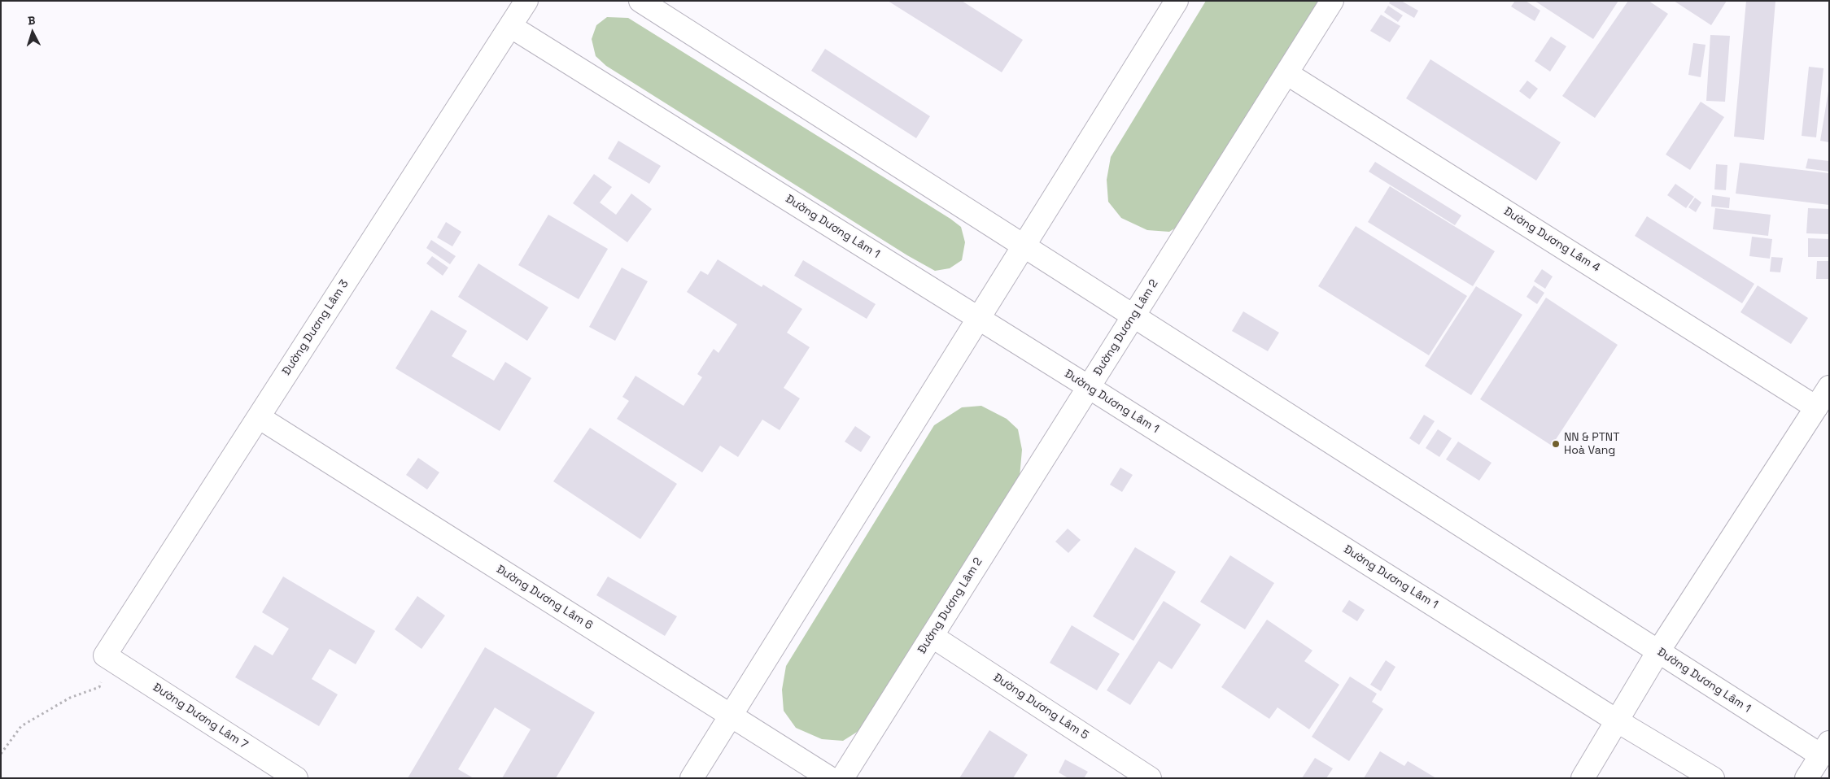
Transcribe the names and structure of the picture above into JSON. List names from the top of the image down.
{
  "streets": {
    "main road": [
      "Đường Dương Lâm 1",
      "Đường Dương Lâm 4",
      "Đường Dương Lâm 3",
      "Đường Dương Lâm 2",
      "Đường Dương Lâm 6",
      "Đường Dương Lâm 5",
      "Đường Dương Lâm 7"
    ]
  },
  "crossings": [
    ["Đường Dương Lâm 1", "Đường Dương Lâm 3"],
    ["Đường Dương Lâm 1", "Đường Dương Lâm 2"],
    ["Đường Dương Lâm 4", "Đường Dương Lâm 2"],
    ["Đường Dương Lâm 3", "Đường Dương Lâm 6"],
    ["Đường Dương Lâm 3", "Đường Dương Lâm 7"],
    ["Đường Dương Lâm 2", "Đường Dương Lâm 5"]
  ],
  "places": ["NN & PTNT Hoà Vang"],
  "north": "top"
}
